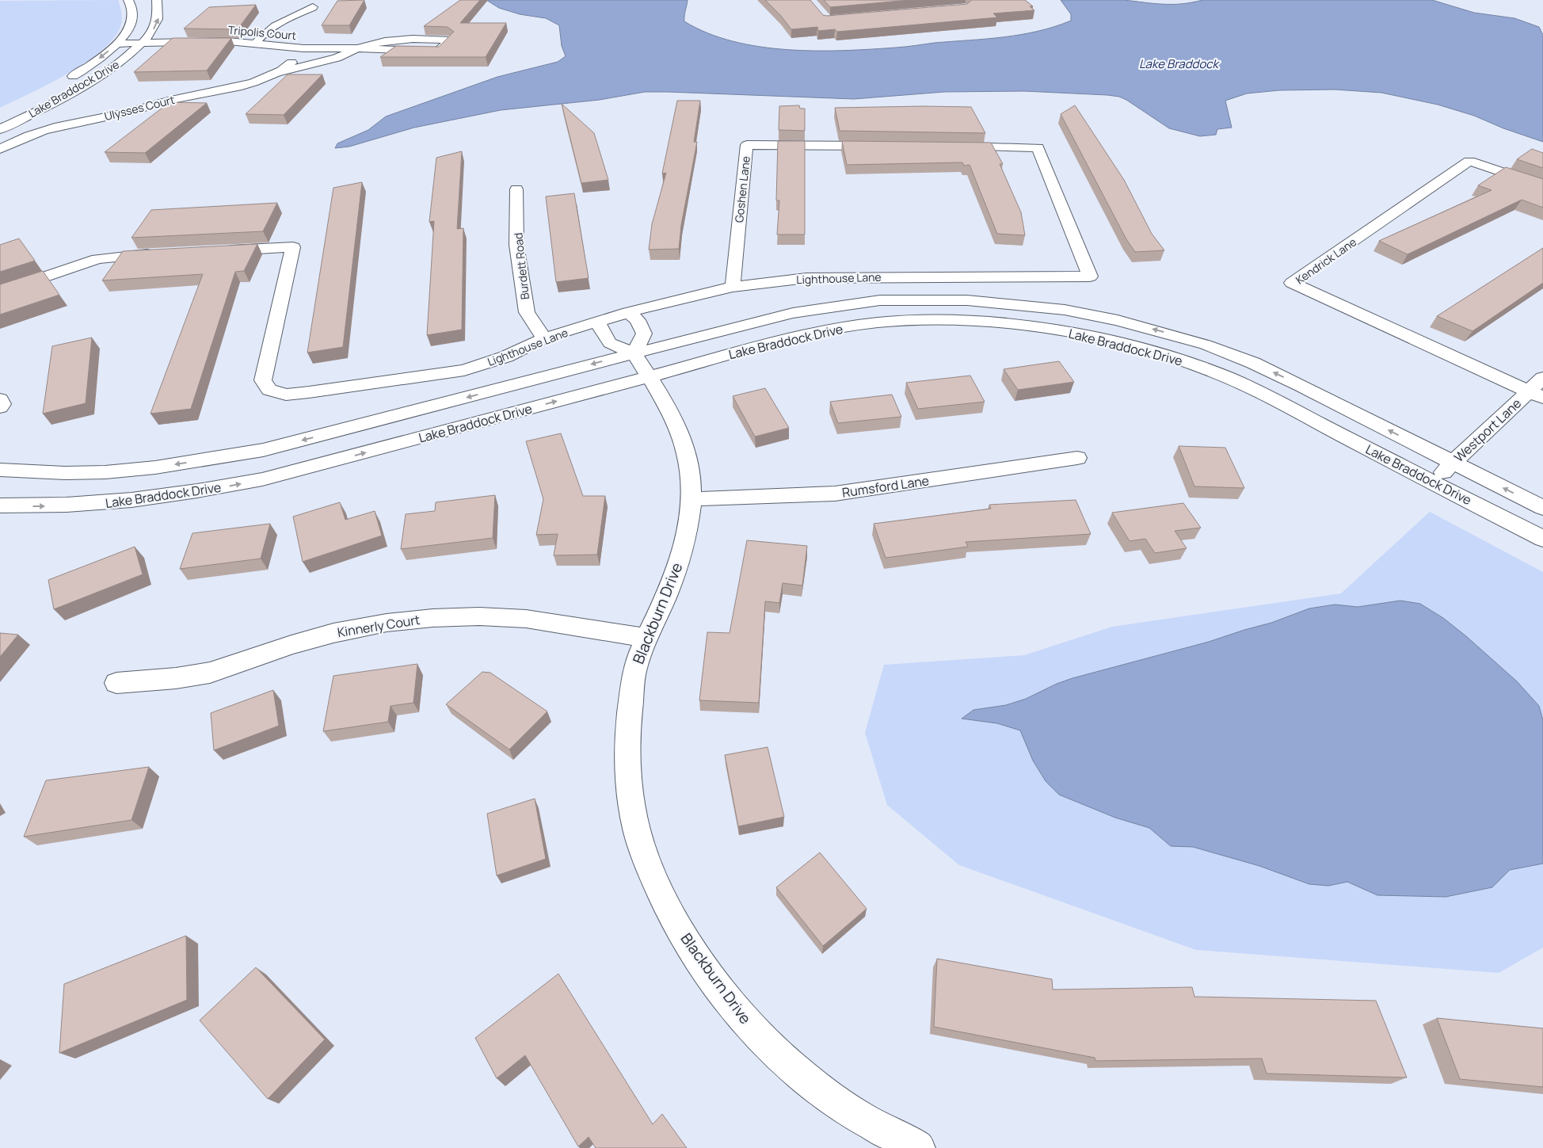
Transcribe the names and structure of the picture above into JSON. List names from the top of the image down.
{
  "streets": {
    "street": [
      "Tripolis Court",
      "Lake Braddock Drive",
      "Ulysses Court",
      "Goshen Lane",
      "Kendrick Lane",
      "Burdett Road",
      "Lighthouse Lane",
      "Westport Lane",
      "Rumsford Lane",
      "Blackburn Drive",
      "Kinnerly Court"
    ]
  },
  "crossings": [
    ["Tripolis Court", "Lake Braddock Drive"],
    ["Tripolis Court", "Ulysses Court"],
    ["Lake Braddock Drive", "Westport Lane"],
    ["Lake Braddock Drive", "Blackburn Drive"],
    ["Goshen Lane", "Lighthouse Lane"],
    ["Kendrick Lane", "Westport Lane"],
    ["Burdett Road", "Lighthouse Lane"],
    ["Rumsford Lane", "Blackburn Drive"],
    ["Blackburn Drive", "Kinnerly Court"]
  ],
  "water": ["Lake Braddock"]
}
